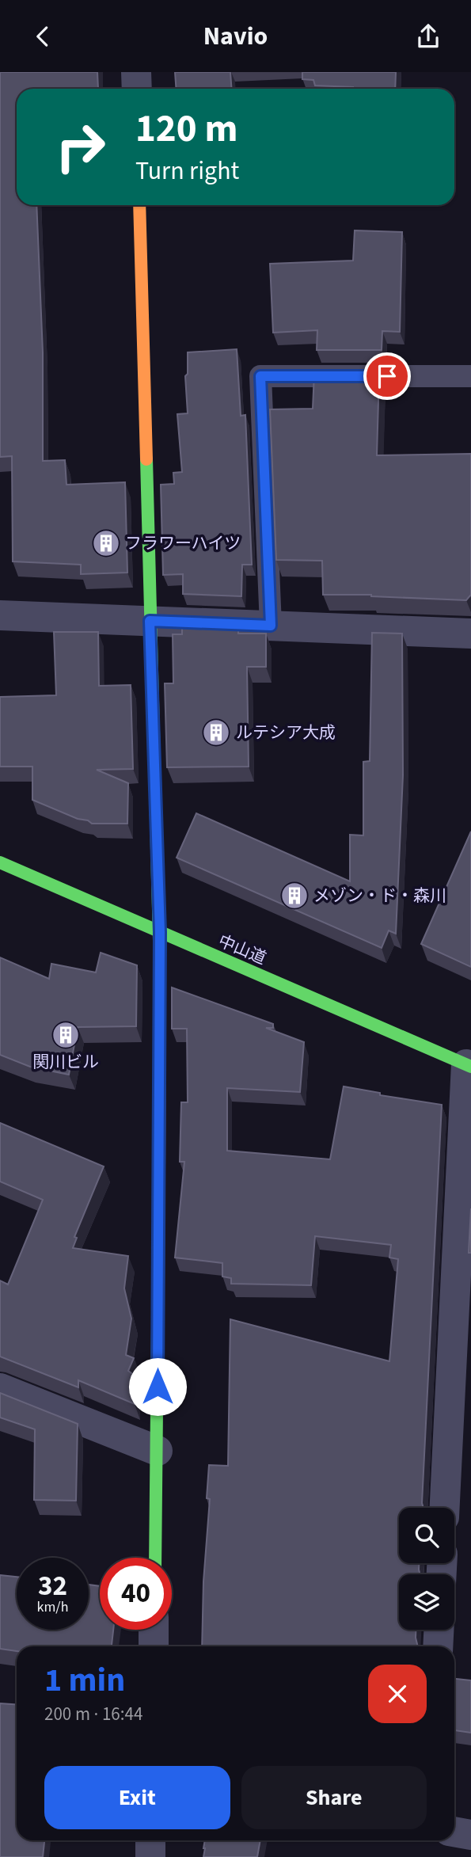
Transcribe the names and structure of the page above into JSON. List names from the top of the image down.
{
  "streets": {
    "main road": ["中山道"]
  },
  "places": {
    "building": [
      "フラワーハイツ",
      "ルテシア大成",
      "メゾン・ド・森川",
      "関川ビル"
    ]
  },
  "page": {
    "header": "Navio",
    "turn": ["120 m", "Turn right"],
    "speed": "32 km/h",
    "limit": "40",
    "heading": ["1 min", "200 m · 16:44"],
    "buttons": ["Exit", "Share"]
  }
}
